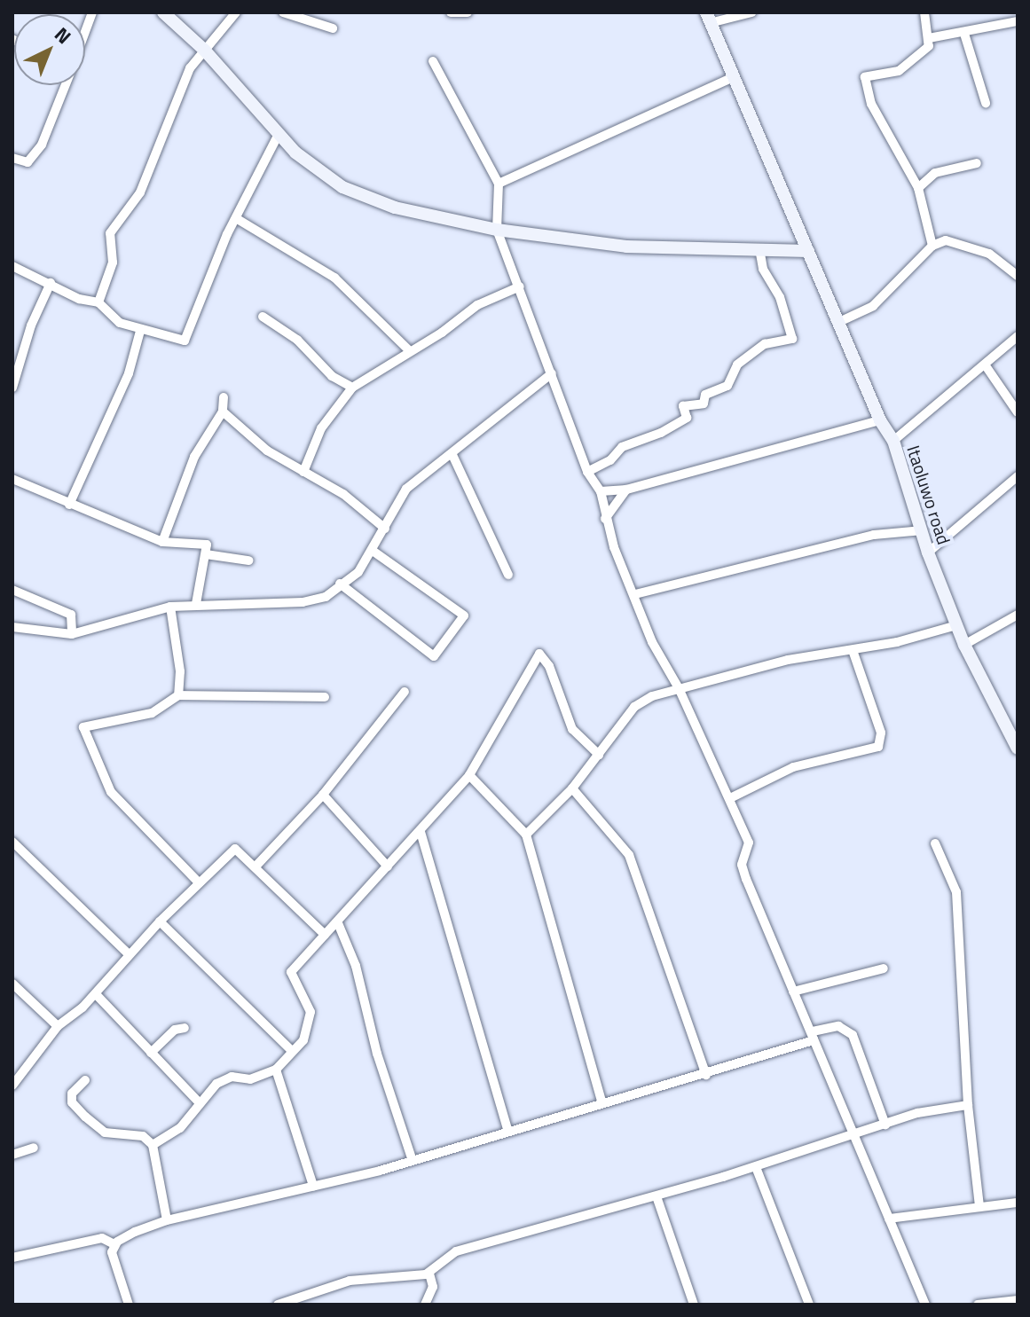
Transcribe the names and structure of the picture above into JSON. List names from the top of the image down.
{
  "streets": {
    "street": ["Itaoluwo road"]
  },
  "north": "top right"
}
